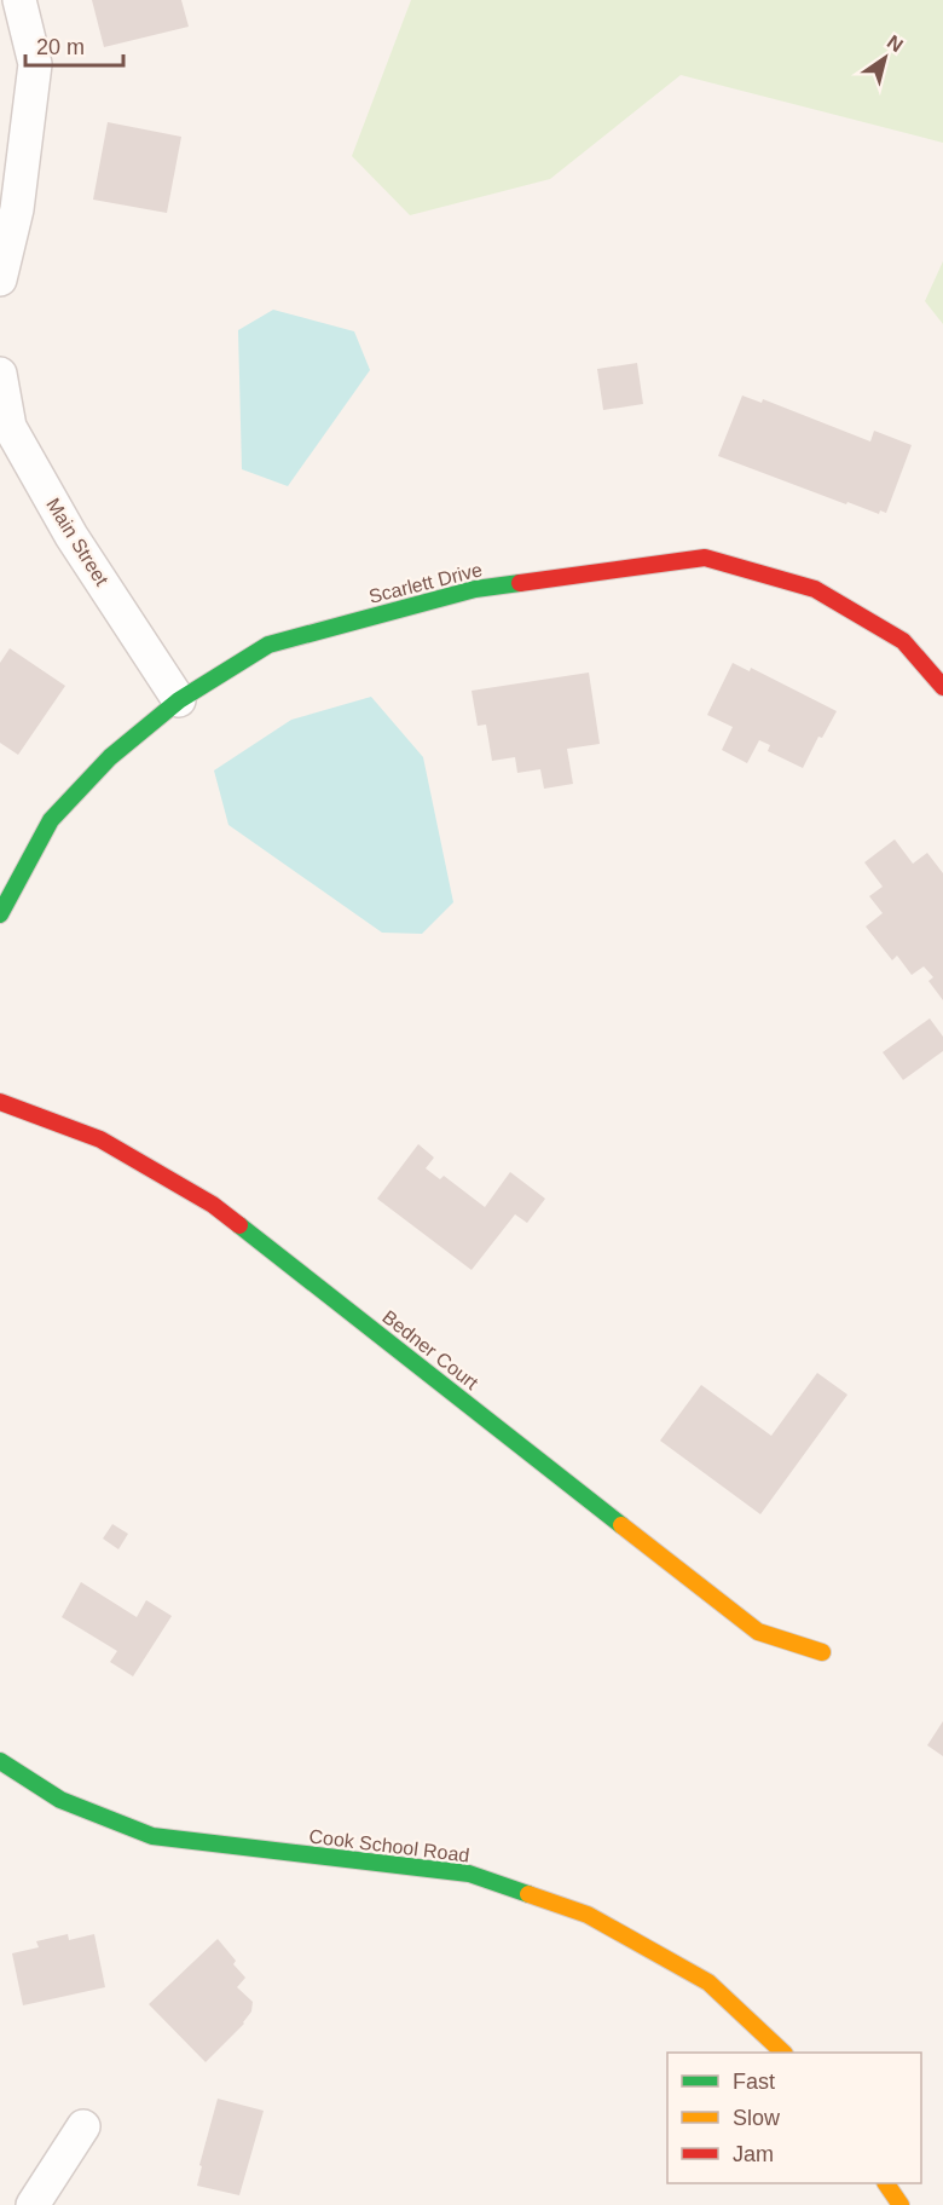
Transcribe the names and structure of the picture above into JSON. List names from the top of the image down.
{
  "streets": {
    "street": [
      "Main Street",
      "Scarlett Drive",
      "Bedner Court",
      "Cook School Road"
    ]
  },
  "crossings": [
    ["Main Street", "Scarlett Drive"]
  ],
  "legend": ["Fast", "Slow", "Jam"],
  "scale_bar": "20 m",
  "north": "top right"
}
